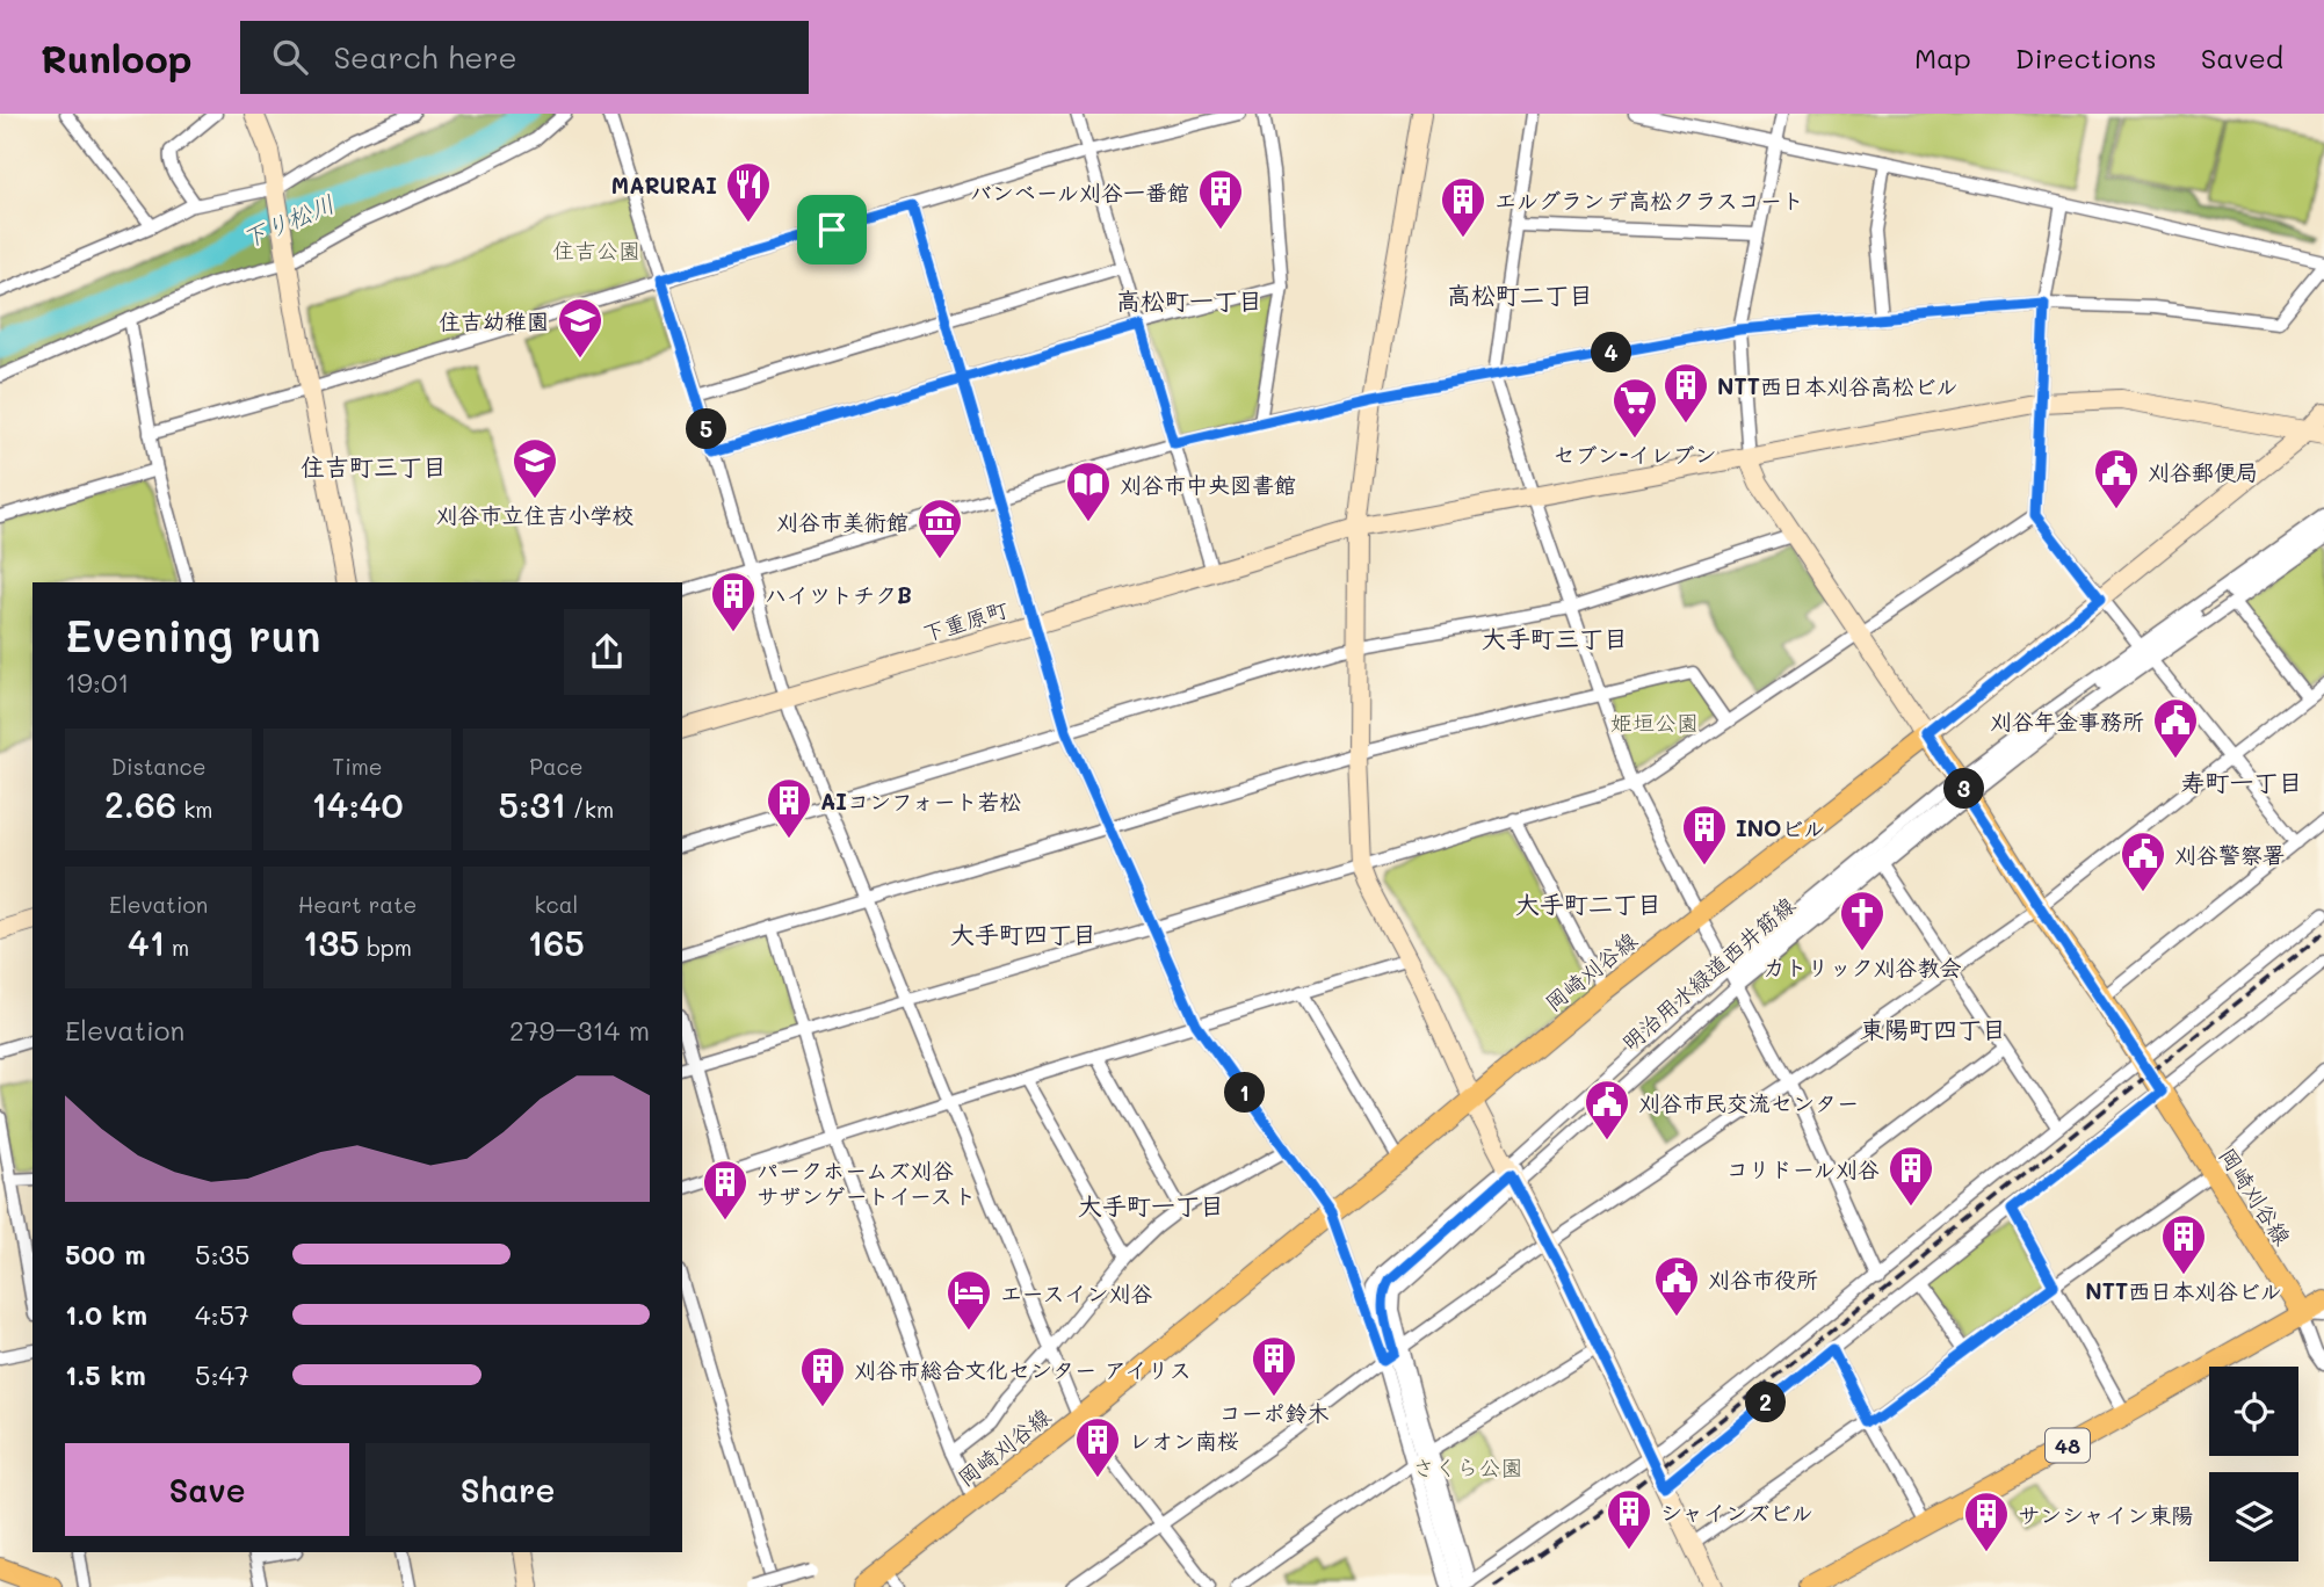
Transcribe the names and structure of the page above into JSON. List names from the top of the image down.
{
  "streets": {
    "main road": ["岡崎刈谷線", "48"],
    "street": ["下重原町", "明治用水緑道西井筋線"]
  },
  "crossings": [
    ["岡崎刈谷線", "明治用水緑道西井筋線"],
    ["岡崎刈谷線", "48"]
  ],
  "districts": [
    "高松町二丁目",
    "高松町一丁目",
    "住吉町三丁目",
    "大手町三丁目",
    "寿町一丁目",
    "大手町二丁目",
    "大手町四丁目",
    "東陽町四丁目",
    "大手町一丁目"
  ],
  "water": ["下り松川"],
  "parks": ["住吉公園", "姫垣公園", "さくら公園"],
  "places": {
    "restaurant": ["MARURAI"],
    "building": [
      "バンベール刈谷一番館",
      "エルグランデ高松クラスコート",
      "NTT西日本刈谷高松ビル",
      "ハイツトチクB",
      "AIコンフォート若松",
      "INOビル",
      "コリドール刈谷",
      "パークホームズ刈谷 サザンゲートイースト",
      "NTT西日本刈谷ビル",
      "コーポ鈴木",
      "刈谷市総合文化センター アイリス",
      "レオン南桜",
      "シャインズビル",
      "サンシャイン東陽"
    ],
    "school or university": ["住吉幼稚園", "刈谷市立住吉小学校"],
    "supermarket": ["セブン-イレブン"],
    "public building": [
      "刈谷郵便局",
      "刈谷年金事務所",
      "刈谷警察署",
      "刈谷市民交流センター",
      "刈谷市役所"
    ],
    "library": ["刈谷市中央図書館"],
    "museum": ["刈谷市美術館"],
    "church": ["カトリック刈谷教会"],
    "hotel": ["エースイン刈谷"]
  },
  "page": {
    "header": "Runloop",
    "search": "Search here",
    "nav": ["Map", "Directions", "Saved"],
    "pins": [
      "4",
      "5",
      "3",
      "1",
      "2"
    ],
    "heading": ["Evening run", "19:01"],
    "stats": [
      ["Distance", "2.66 km"],
      ["Time", "14:40"],
      ["Pace", "5:31 /km"],
      ["Elevation", "41 m"],
      ["Heart rate", "135 bpm"],
      ["kcal", "165"]
    ],
    "chart": ["Elevation", "279–314 m"],
    "list": [
      {
        "name": "500 m",
        "note": "5:35"
      },
      {
        "name": "1.0 km",
        "note": "4:57"
      },
      {
        "name": "1.5 km",
        "note": "5:47"
      }
    ],
    "buttons": ["Save", "Share"]
  }
}
